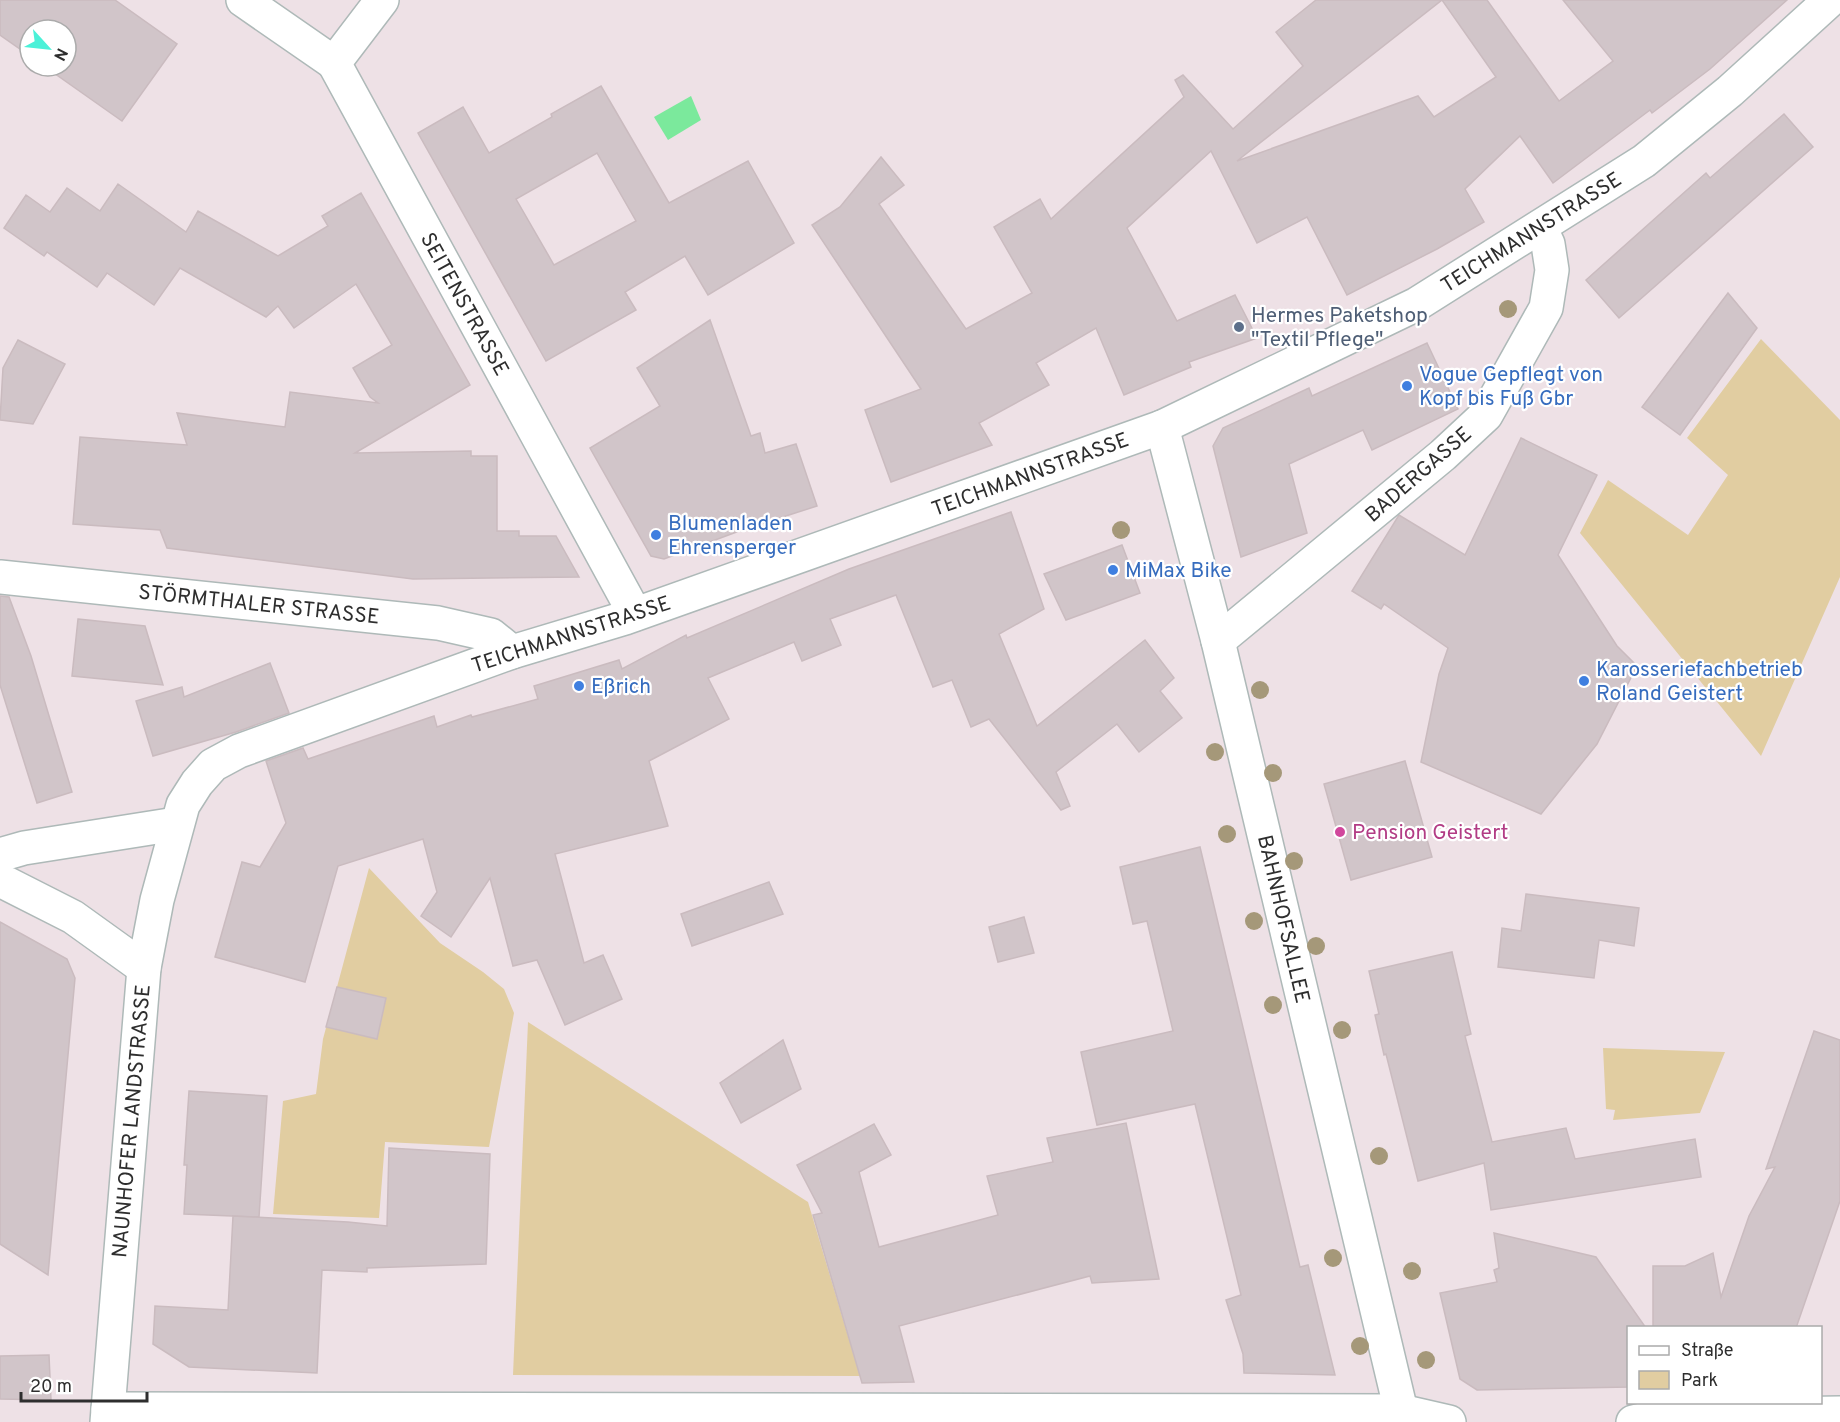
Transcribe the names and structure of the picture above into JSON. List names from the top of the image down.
{
  "streets": {
    "street": [
      "TEICHMANNSTRASSE",
      "SEITENSTRASSE",
      "BADERGASSE",
      "STÖRMTHALER STRASSE",
      "BAHNHOFSALLEE",
      "NAUNHOFER LANDSTRASSE"
    ]
  },
  "crossings": [
    ["TEICHMANNSTRASSE", "SEITENSTRASSE"],
    ["TEICHMANNSTRASSE", "BADERGASSE"],
    ["TEICHMANNSTRASSE", "STÖRMTHALER STRASSE"],
    ["TEICHMANNSTRASSE", "BAHNHOFSALLEE"],
    ["TEICHMANNSTRASSE", "NAUNHOFER LANDSTRASSE"],
    ["BADERGASSE", "BAHNHOFSALLEE"]
  ],
  "places": [
    "Hermes Paketshop \"Textil Pflege\"",
    "Vogue Gepflegt von Kopf bis Fuß Gbr",
    "Blumenladen Ehrensperger",
    "MiMax Bike",
    "Karosseriefachbetrieb Roland Geistert",
    "Eßrich",
    "Pension Geistert"
  ],
  "legend": ["Straße", "Park"],
  "scale_bar": "20 m",
  "north": "bottom right"
}
